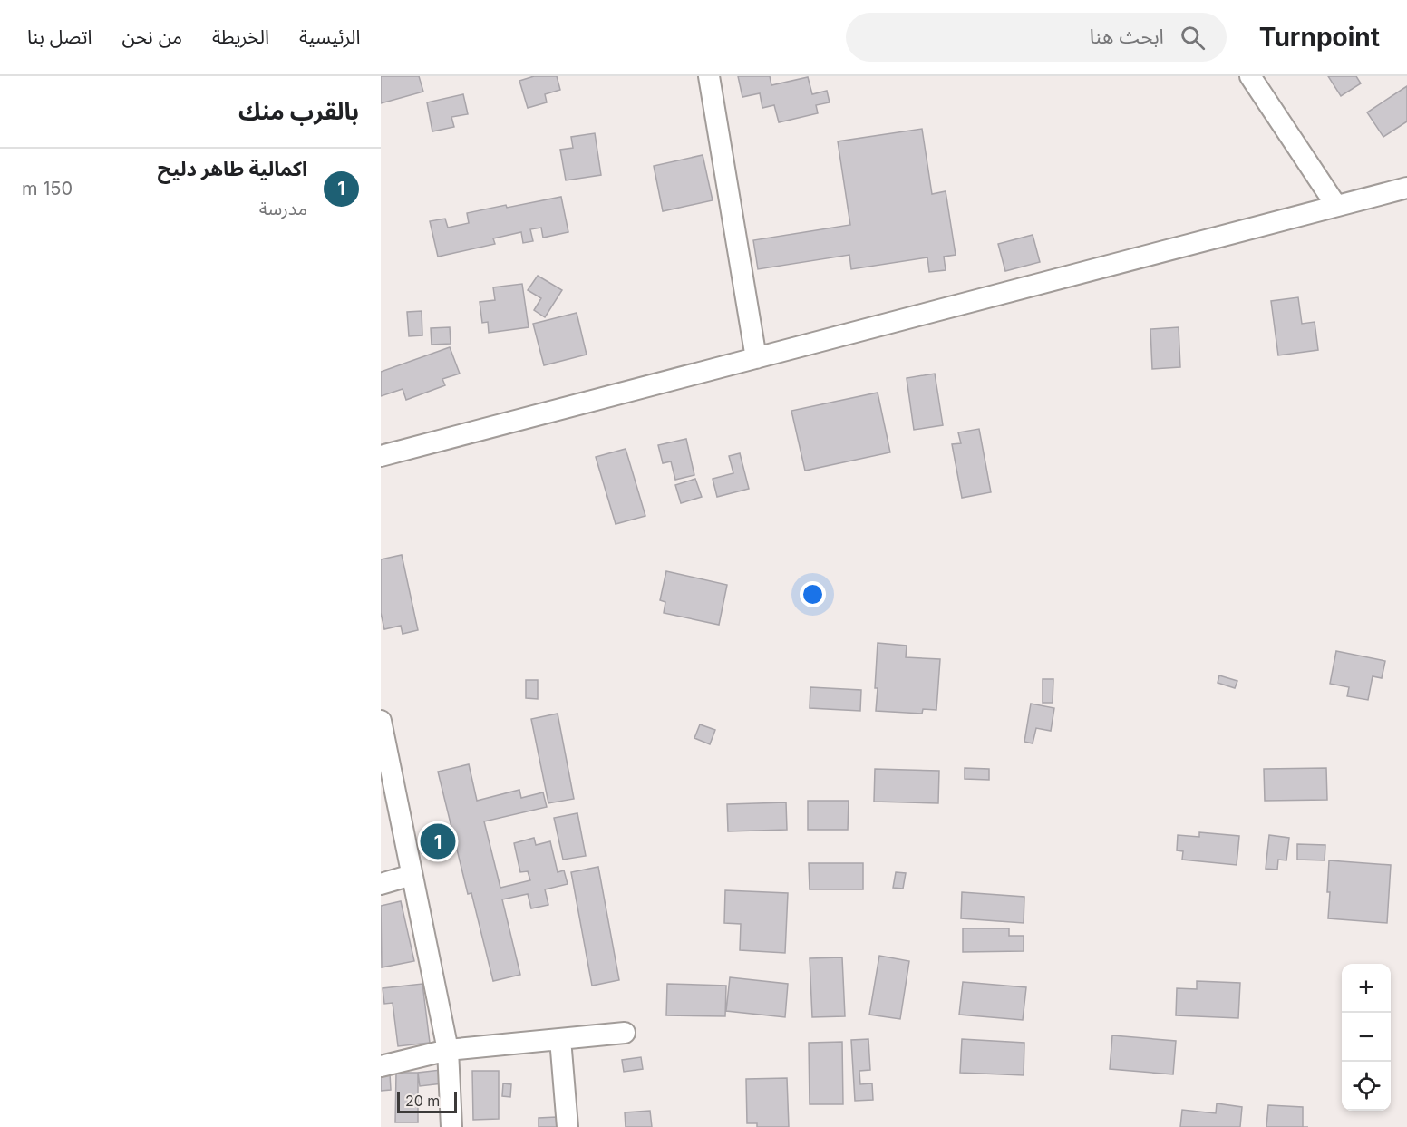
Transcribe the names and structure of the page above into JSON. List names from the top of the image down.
{
  "scale_bar": "20 m",
  "page": {
    "header": "Turnpoint",
    "search": "ابحث هنا",
    "nav": [
      "الرئيسية",
      "الخريطة",
      "من نحن",
      "اتصل بنا"
    ],
    "heading": "بالقرب منك",
    "list": [
      {
        "mark": "1",
        "name": "اكمالية طاهر دليح",
        "note": "مدرسة",
        "value": "150 m"
      }
    ],
    "pins": "1",
    "map_buttons": ["+", "−"],
    "scale": "20 m"
  }
}
